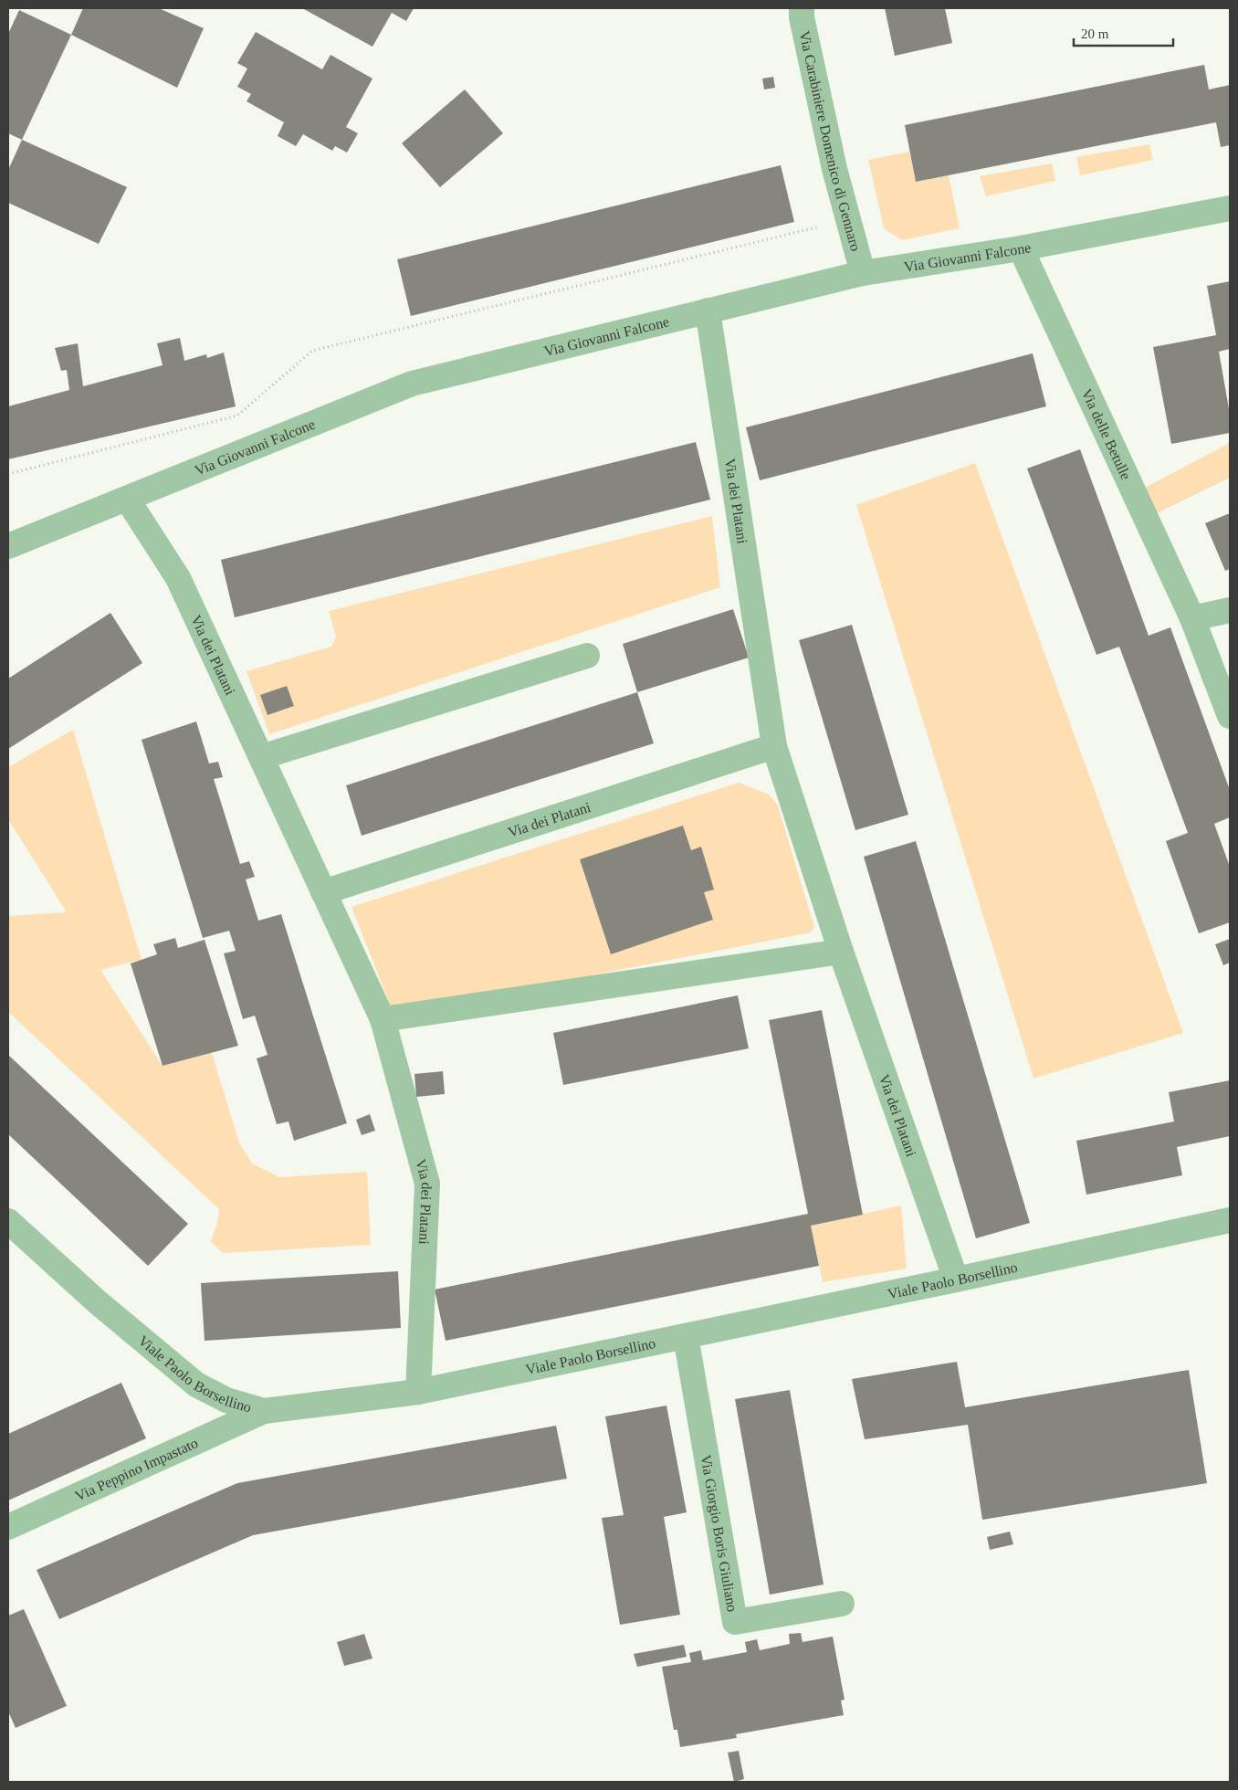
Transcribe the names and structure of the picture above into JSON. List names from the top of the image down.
{
  "streets": {
    "street": [
      "Via Carabiniere Domenico di Gennaro",
      "Via Giovanni Falcone",
      "Via delle Betulle",
      "Via dei Platani",
      "Viale Paolo Borsellino",
      "Via Peppino Impastato",
      "Via Giorgio Boris Giuliano"
    ]
  },
  "crossings": [
    ["Via Carabiniere Domenico di Gennaro", "Via Giovanni Falcone"],
    ["Via Giovanni Falcone", "Via delle Betulle"],
    ["Via Giovanni Falcone", "Via dei Platani"],
    ["Via dei Platani", "Viale Paolo Borsellino"],
    ["Viale Paolo Borsellino", "Via Peppino Impastato"],
    ["Viale Paolo Borsellino", "Via Giorgio Boris Giuliano"]
  ],
  "scale_bar": "20 m"
}
